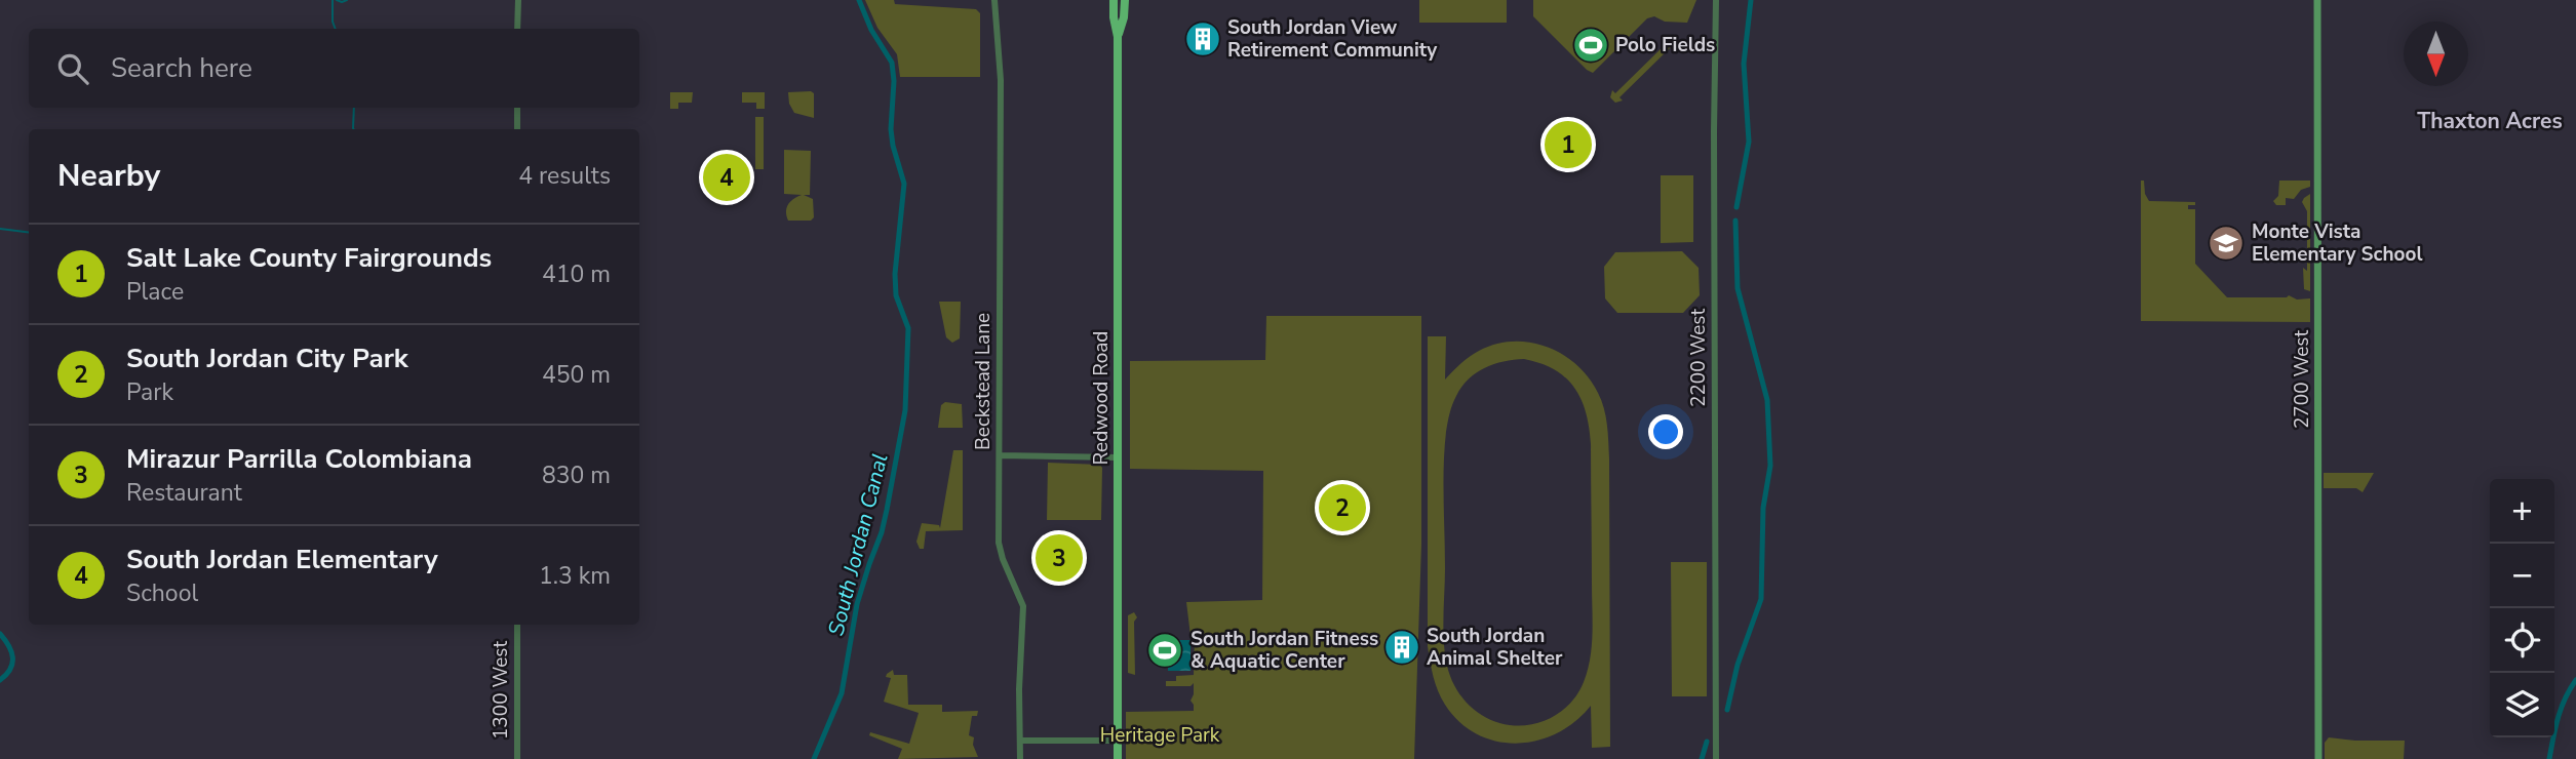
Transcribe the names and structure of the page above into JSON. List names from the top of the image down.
{
  "streets": {
    "main road": ["2700 West", "Redwood Road"],
    "street": ["2200 West", "Beckstead Lane", "1300 West"]
  },
  "districts": ["Thaxton Acres"],
  "water": ["South Jordan Canal"],
  "parks": ["Heritage Park"],
  "places": {
    "building": ["South Jordan View Retirement Community", "South Jordan Animal Shelter"],
    "sports": ["Polo Fields", "South Jordan Fitness & Aquatic Center"],
    "school or university": ["Monte Vista Elementary School"]
  },
  "north": "bottom",
  "page": {
    "search": "Search here",
    "pins": [
      "1",
      "4",
      "2",
      "3"
    ],
    "heading": ["Nearby", "4 results"],
    "list": [
      {
        "mark": "1",
        "name": "Salt Lake County Fairgrounds",
        "note": "Place",
        "value": "410 m"
      },
      {
        "mark": "2",
        "name": "South Jordan City Park",
        "note": "Park",
        "value": "450 m"
      },
      {
        "mark": "3",
        "name": "Mirazur Parrilla Colombiana",
        "note": "Restaurant",
        "value": "830 m"
      },
      {
        "mark": "4",
        "name": "South Jordan Elementary",
        "note": "School",
        "value": "1.3 km"
      }
    ],
    "map_buttons": ["+", "−"]
  }
}
